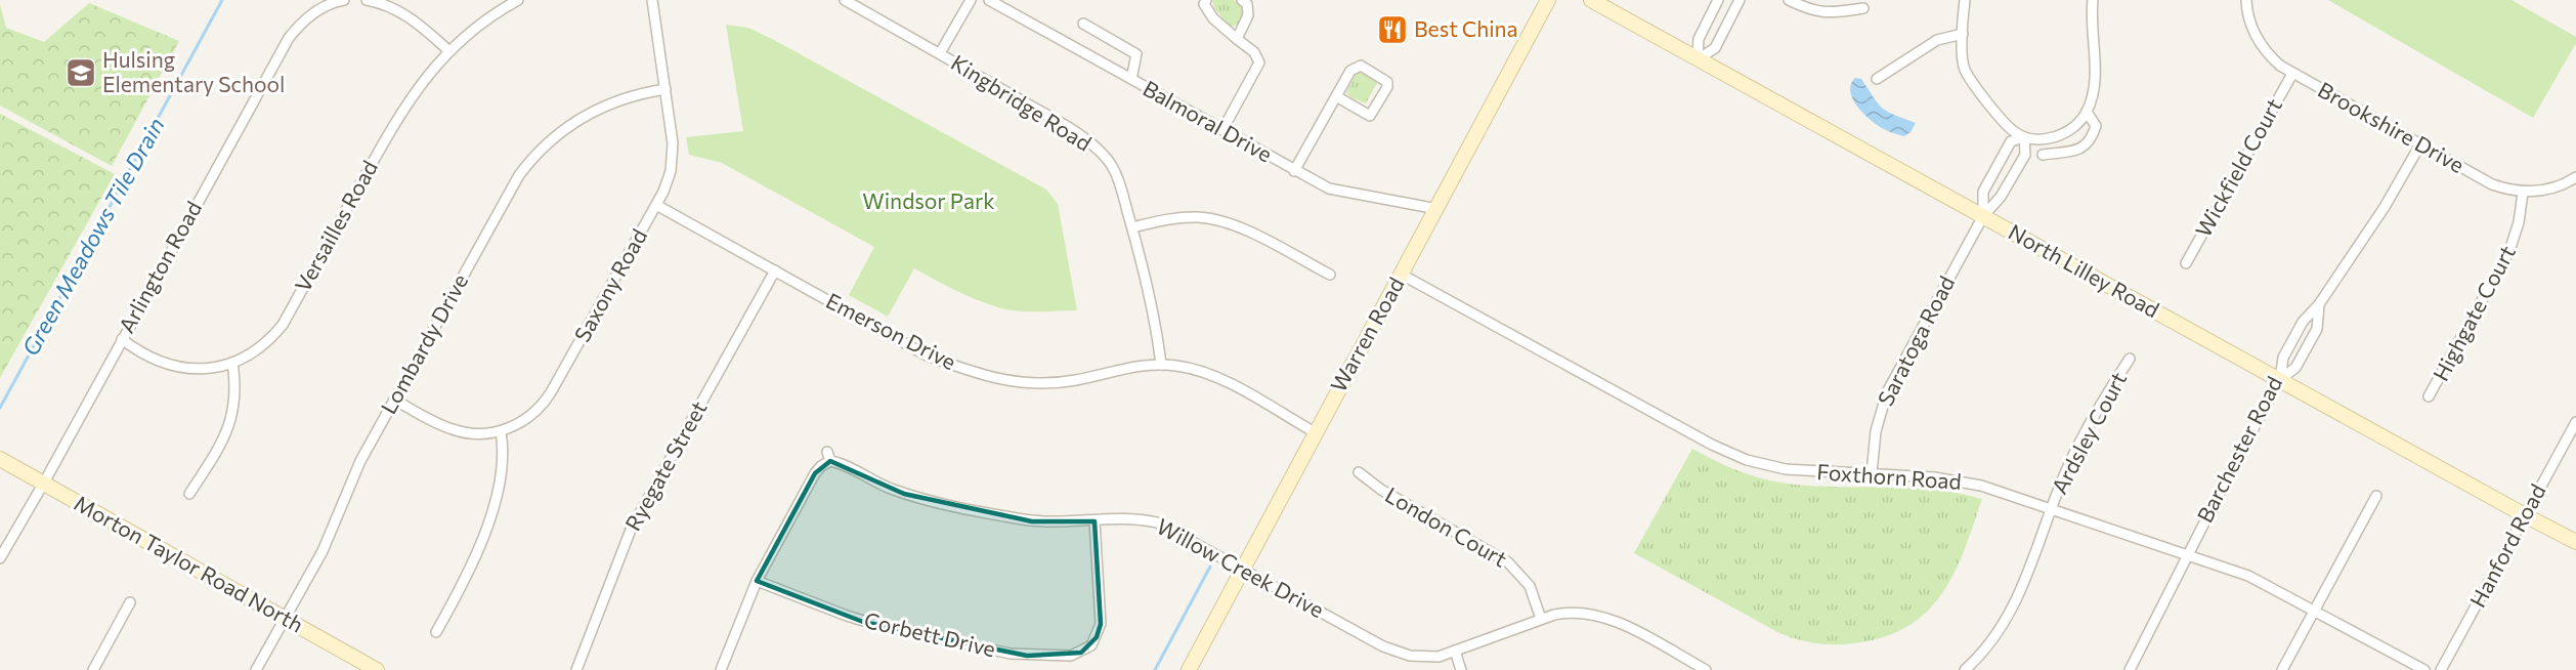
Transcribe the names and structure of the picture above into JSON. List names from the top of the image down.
{
  "streets": {
    "street": [
      "Kingbridge Road",
      "Balmoral Drive",
      "Brookshire Drive",
      "Wickfield Court",
      "Versailles Road",
      "Arlington Road",
      "North Lilley Road",
      "Saxony Road",
      "Highgate Court",
      "Emerson Drive",
      "Warren Road",
      "Saratoga Road",
      "Lombardy Drive",
      "Ardsley Court",
      "Barchester Road",
      "Ryegate Street",
      "Foxthorn Road",
      "London Court",
      "Hanford Road",
      "Morton Taylor Road North",
      "Willow Creek Drive",
      "Corbett Drive"
    ]
  },
  "crossings": [
    ["Kingbridge Road", "Emerson Drive"],
    ["Balmoral Drive", "Warren Road"],
    ["Brookshire Drive", "Wickfield Court"],
    ["Brookshire Drive", "Highgate Court"],
    ["Brookshire Drive", "Barchester Road"],
    ["Versailles Road", "Arlington Road"],
    ["Arlington Road", "Morton Taylor Road North"],
    ["North Lilley Road", "Saratoga Road"],
    ["North Lilley Road", "Barchester Road"],
    ["North Lilley Road", "Hanford Road"],
    ["Saxony Road", "Emerson Drive"],
    ["Saxony Road", "Lombardy Drive"],
    ["Emerson Drive", "Warren Road"],
    ["Emerson Drive", "Ryegate Street"],
    ["Warren Road", "Foxthorn Road"],
    ["Warren Road", "Willow Creek Drive"],
    ["Saratoga Road", "Foxthorn Road"],
    ["Lombardy Drive", "Morton Taylor Road North"],
    ["Ardsley Court", "Foxthorn Road"],
    ["Barchester Road", "Foxthorn Road"],
    ["London Court", "Willow Creek Drive"],
    ["Willow Creek Drive", "Corbett Drive"]
  ],
  "water": ["Green Meadows Tile Drain"],
  "parks": ["Windsor Park"],
  "places": {
    "restaurant": ["Best China"],
    "school or university": ["Hulsing Elementary School"]
  }
}
